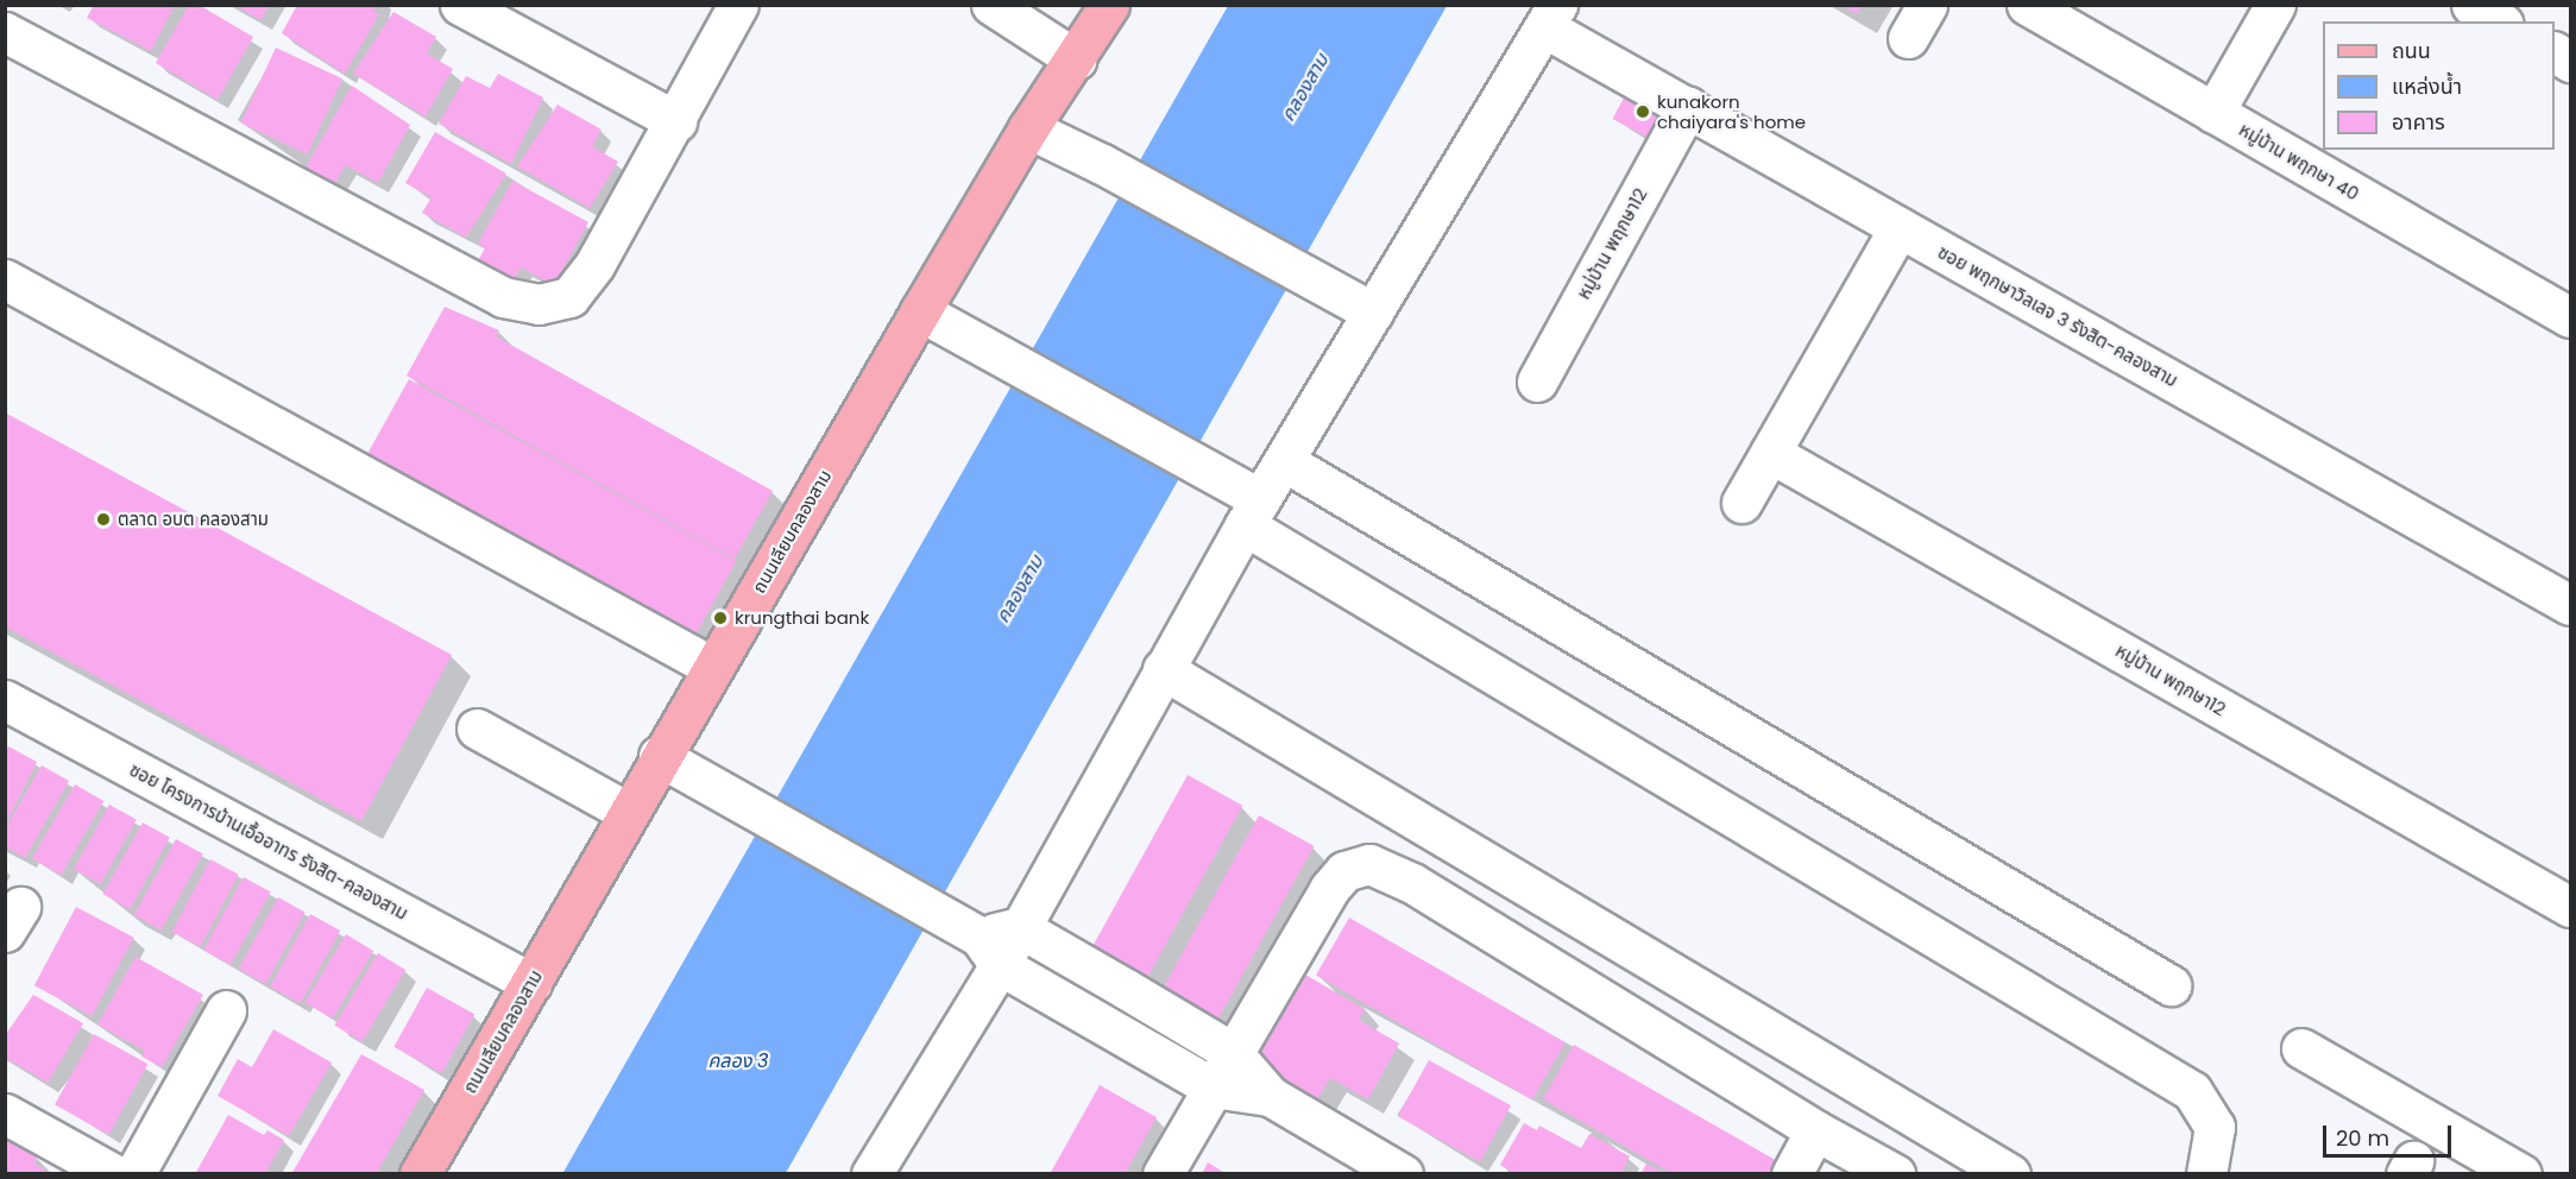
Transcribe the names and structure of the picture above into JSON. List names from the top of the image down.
{
  "streets": {
    "main road": ["ถนนเลียบคลองสาม"],
    "street": [
      "หมู่บ้าน พฤกษา 40",
      "หมู่บ้าน พฤกษา12",
      "ซอย พฤกษาวิลเลจ 3 รังสิต-คลองสาม",
      "ซอย โครงการบ้านเอื้ออาทร รังสิต-คลองสาม"
    ]
  },
  "crossings": [
    ["หมู่บ้าน พฤกษา12", "ซอย พฤกษาวิลเลจ 3 รังสิต-คลองสาม"],
    ["ถนนเลียบคลองสาม", "ซอย โครงการบ้านเอื้ออาทร รังสิต-คลองสาม"]
  ],
  "water": ["คลองสาม", "คลอง 3"],
  "places": ["kunakorn chaiyara's home", "ตลาด อบต คลองสาม", "krungthai bank"],
  "legend": ["ถนน", "แหล่งน้ำ", "อาคาร"],
  "scale_bar": "20 m"
}
